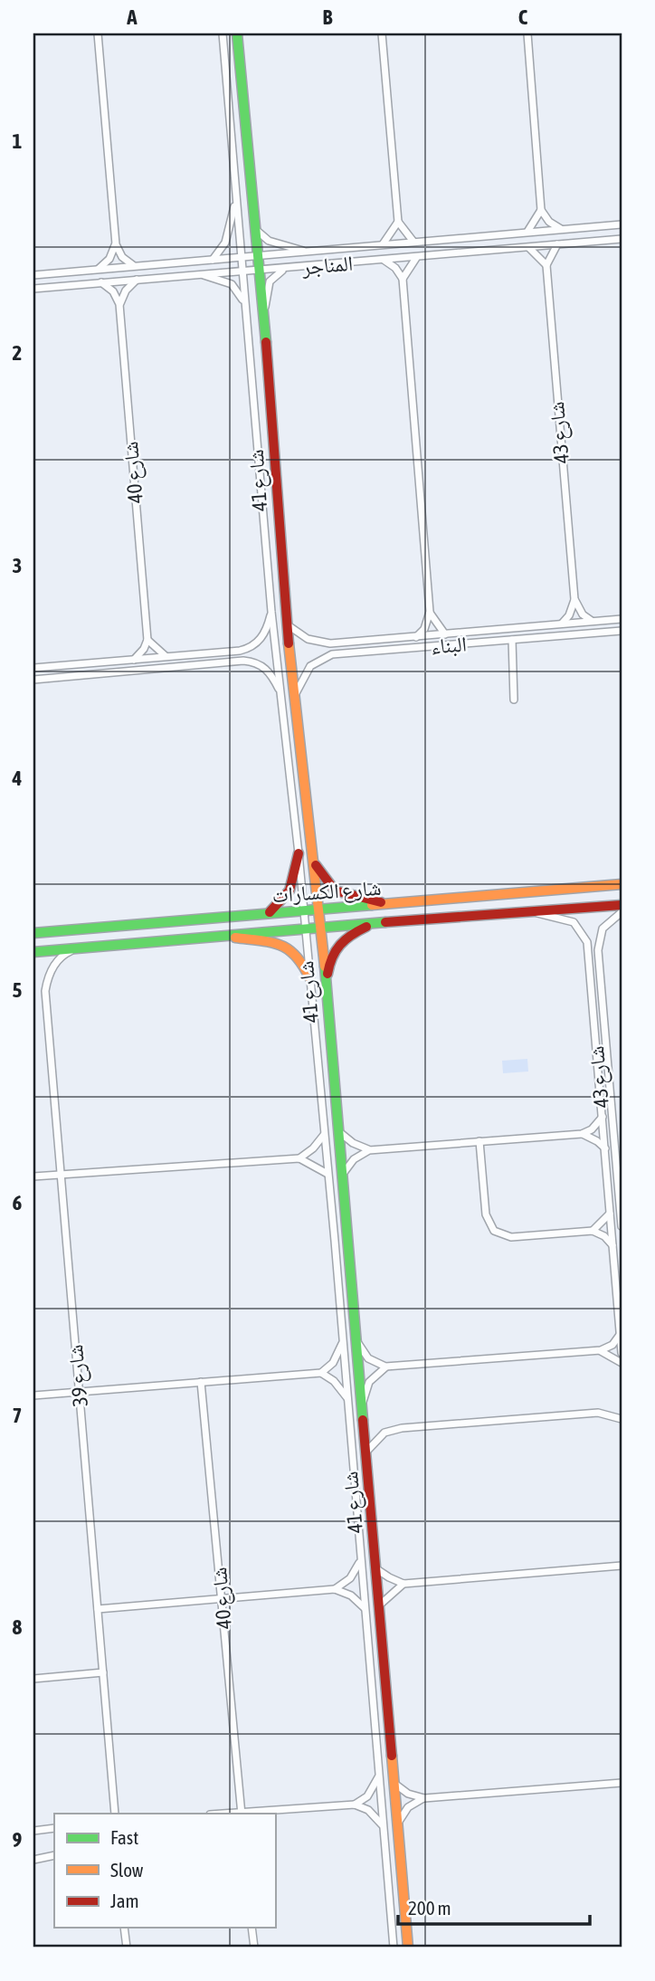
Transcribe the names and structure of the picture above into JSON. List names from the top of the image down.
{
  "streets": {
    "street": [
      "المناجر",
      "شارع 43",
      "شارع 40",
      "شارع 41",
      "البناء",
      "شارع الكسارات",
      "شارع 39"
    ]
  },
  "crossings": [
    ["المناجر", "شارع 41"],
    ["شارع 43", "شارع الكسارات"],
    ["شارع 41", "البناء"],
    ["شارع 41", "شارع الكسارات"],
    ["شارع الكسارات", "شارع 39"]
  ],
  "legend": ["Fast", "Slow", "Jam"],
  "scale_bar": "200 m",
  "grid": {
    "columns": ["A", "B", "C"],
    "rows": [
      "1",
      "2",
      "3",
      "4",
      "5",
      "6",
      "7",
      "8",
      "9"
    ]
  }
}
